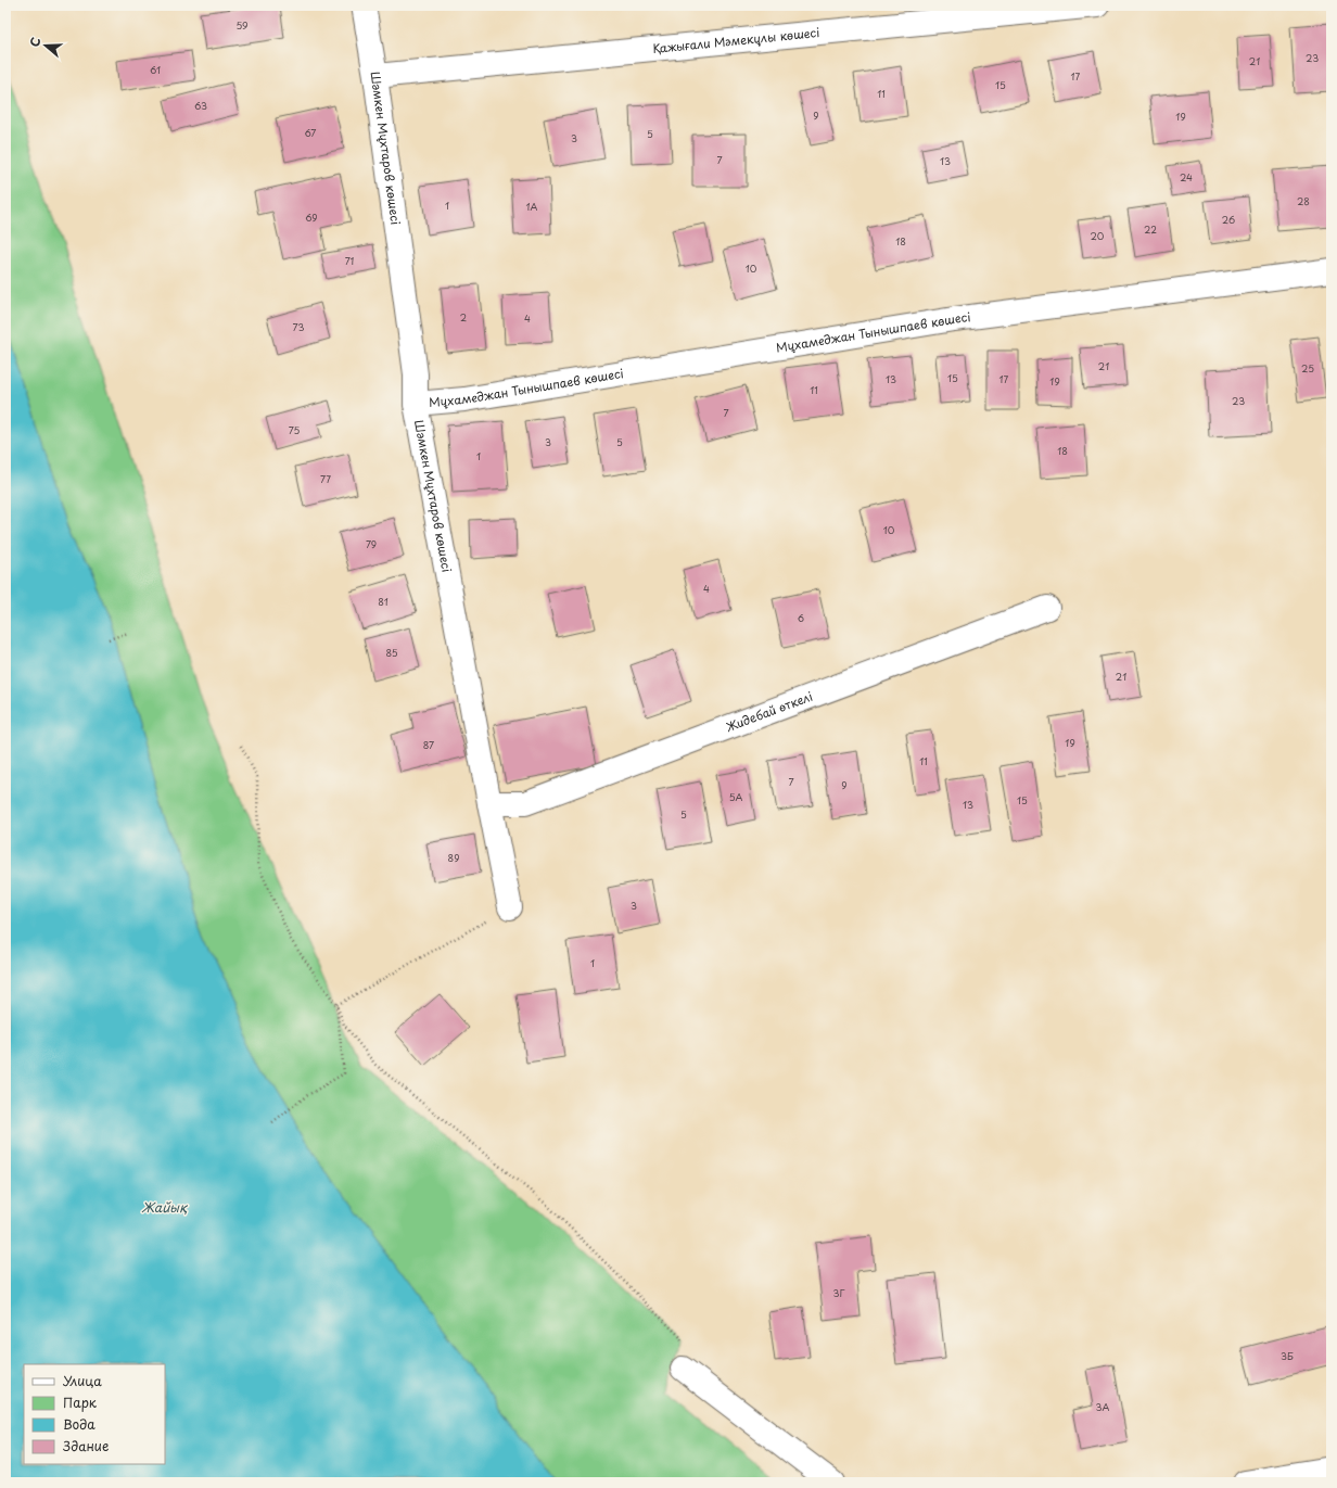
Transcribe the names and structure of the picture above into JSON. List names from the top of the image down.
{
  "streets": {
    "street": [
      "Қажығали Мәмекұлы көшесі",
      "Шәмкен Мұхтаров көшесі",
      "Мұхамеджан Тынышпаев көшесі",
      "Жидебай өткелі"
    ]
  },
  "crossings": [
    ["Қажығали Мәмекұлы көшесі", "Шәмкен Мұхтаров көшесі"],
    ["Шәмкен Мұхтаров көшесі", "Мұхамеджан Тынышпаев көшесі"],
    ["Шәмкен Мұхтаров көшесі", "Жидебай өткелі"]
  ],
  "water": ["Жайық"],
  "house_numbers": [
    "59",
    "23",
    "21",
    "61",
    "17",
    "15",
    "11",
    "63",
    "9",
    "19",
    "67",
    "5",
    "3",
    "7",
    "13",
    "24",
    "28",
    "1",
    "1А",
    "69",
    "26",
    "22",
    "20",
    "18",
    "71",
    "10",
    "2",
    "4",
    "73",
    "21",
    "25",
    "15",
    "13",
    "17",
    "19",
    "11",
    "23",
    "7",
    "75",
    "3",
    "5",
    "18",
    "1",
    "77",
    "10",
    "79",
    "4",
    "81",
    "6",
    "85",
    "21",
    "19",
    "87",
    "11",
    "7",
    "9",
    "5А",
    "15",
    "13",
    "5",
    "89",
    "3",
    "1",
    "3Г",
    "3Б",
    "3А"
  ],
  "legend": [
    "Улица",
    "Парк",
    "Вода",
    "Здание"
  ],
  "north": "left"
}
